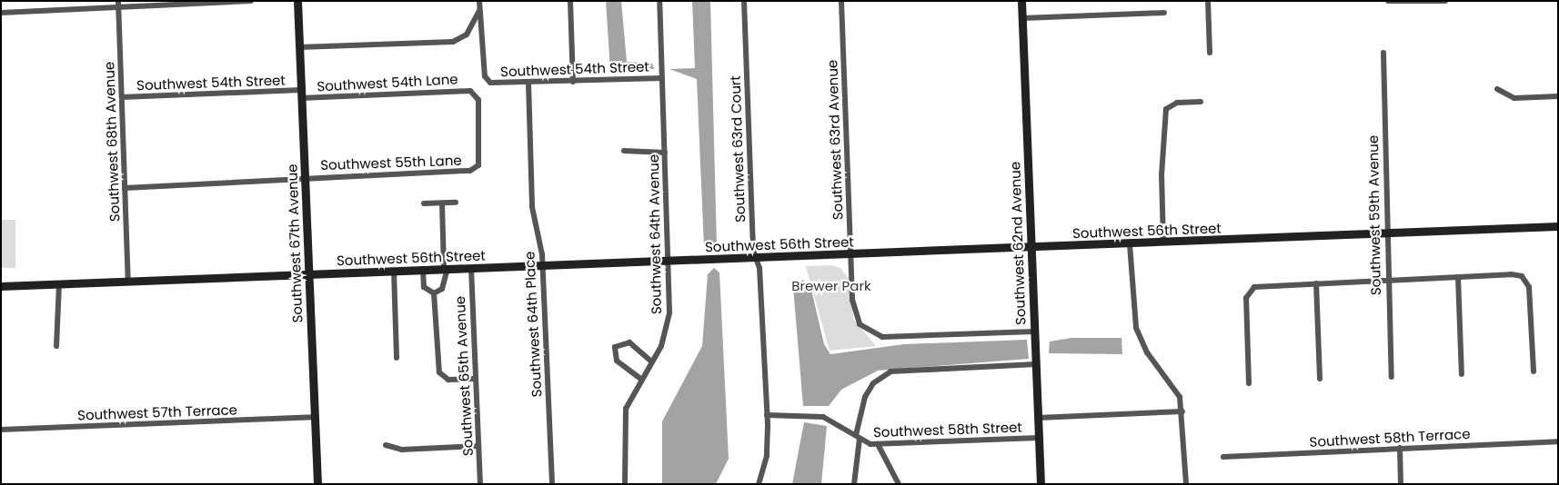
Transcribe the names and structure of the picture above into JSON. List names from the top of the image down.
{
  "streets": {
    "main road": ["Southwest 56th Street", "Southwest 67th Avenue", "Southwest 62nd Avenue"],
    "street": [
      "Southwest 54th Street",
      "Southwest 54th Lane",
      "Southwest 63rd Avenue",
      "Southwest 68th Avenue",
      "Southwest 63rd Court",
      "Southwest 55th Lane",
      "Southwest 59th Avenue",
      "Southwest 64th Avenue",
      "Southwest 64th Place",
      "Southwest 65th Avenue",
      "Southwest 57th Terrace",
      "Southwest 58th Street",
      "Southwest 58th Terrace"
    ]
  },
  "crossings": [
    ["Southwest 54th Street", "Southwest 54th Lane"],
    ["Southwest 54th Street", "Southwest 68th Avenue"],
    ["Southwest 54th Street", "Southwest 64th Avenue"],
    ["Southwest 54th Street", "Southwest 67th Avenue"],
    ["Southwest 54th Street", "Southwest 64th Place"],
    ["Southwest 54th Lane", "Southwest 55th Lane"],
    ["Southwest 54th Lane", "Southwest 67th Avenue"],
    ["Southwest 63rd Avenue", "Southwest 56th Street"],
    ["Southwest 63rd Avenue", "Southwest 62nd Avenue"],
    ["Southwest 68th Avenue", "Southwest 55th Lane"],
    ["Southwest 68th Avenue", "Southwest 56th Street"],
    ["Southwest 63rd Court", "Southwest 56th Street"],
    ["Southwest 63rd Court", "Southwest 58th Street"],
    ["Southwest 55th Lane", "Southwest 67th Avenue"],
    ["Southwest 59th Avenue", "Southwest 56th Street"],
    ["Southwest 56th Street", "Southwest 64th Avenue"],
    ["Southwest 56th Street", "Southwest 67th Avenue"],
    ["Southwest 56th Street", "Southwest 62nd Avenue"],
    ["Southwest 56th Street", "Southwest 64th Place"],
    ["Southwest 56th Street", "Southwest 65th Avenue"],
    ["Southwest 67th Avenue", "Southwest 57th Terrace"],
    ["Southwest 62nd Avenue", "Southwest 58th Street"]
  ],
  "parks": ["Brewer Park"]
}
